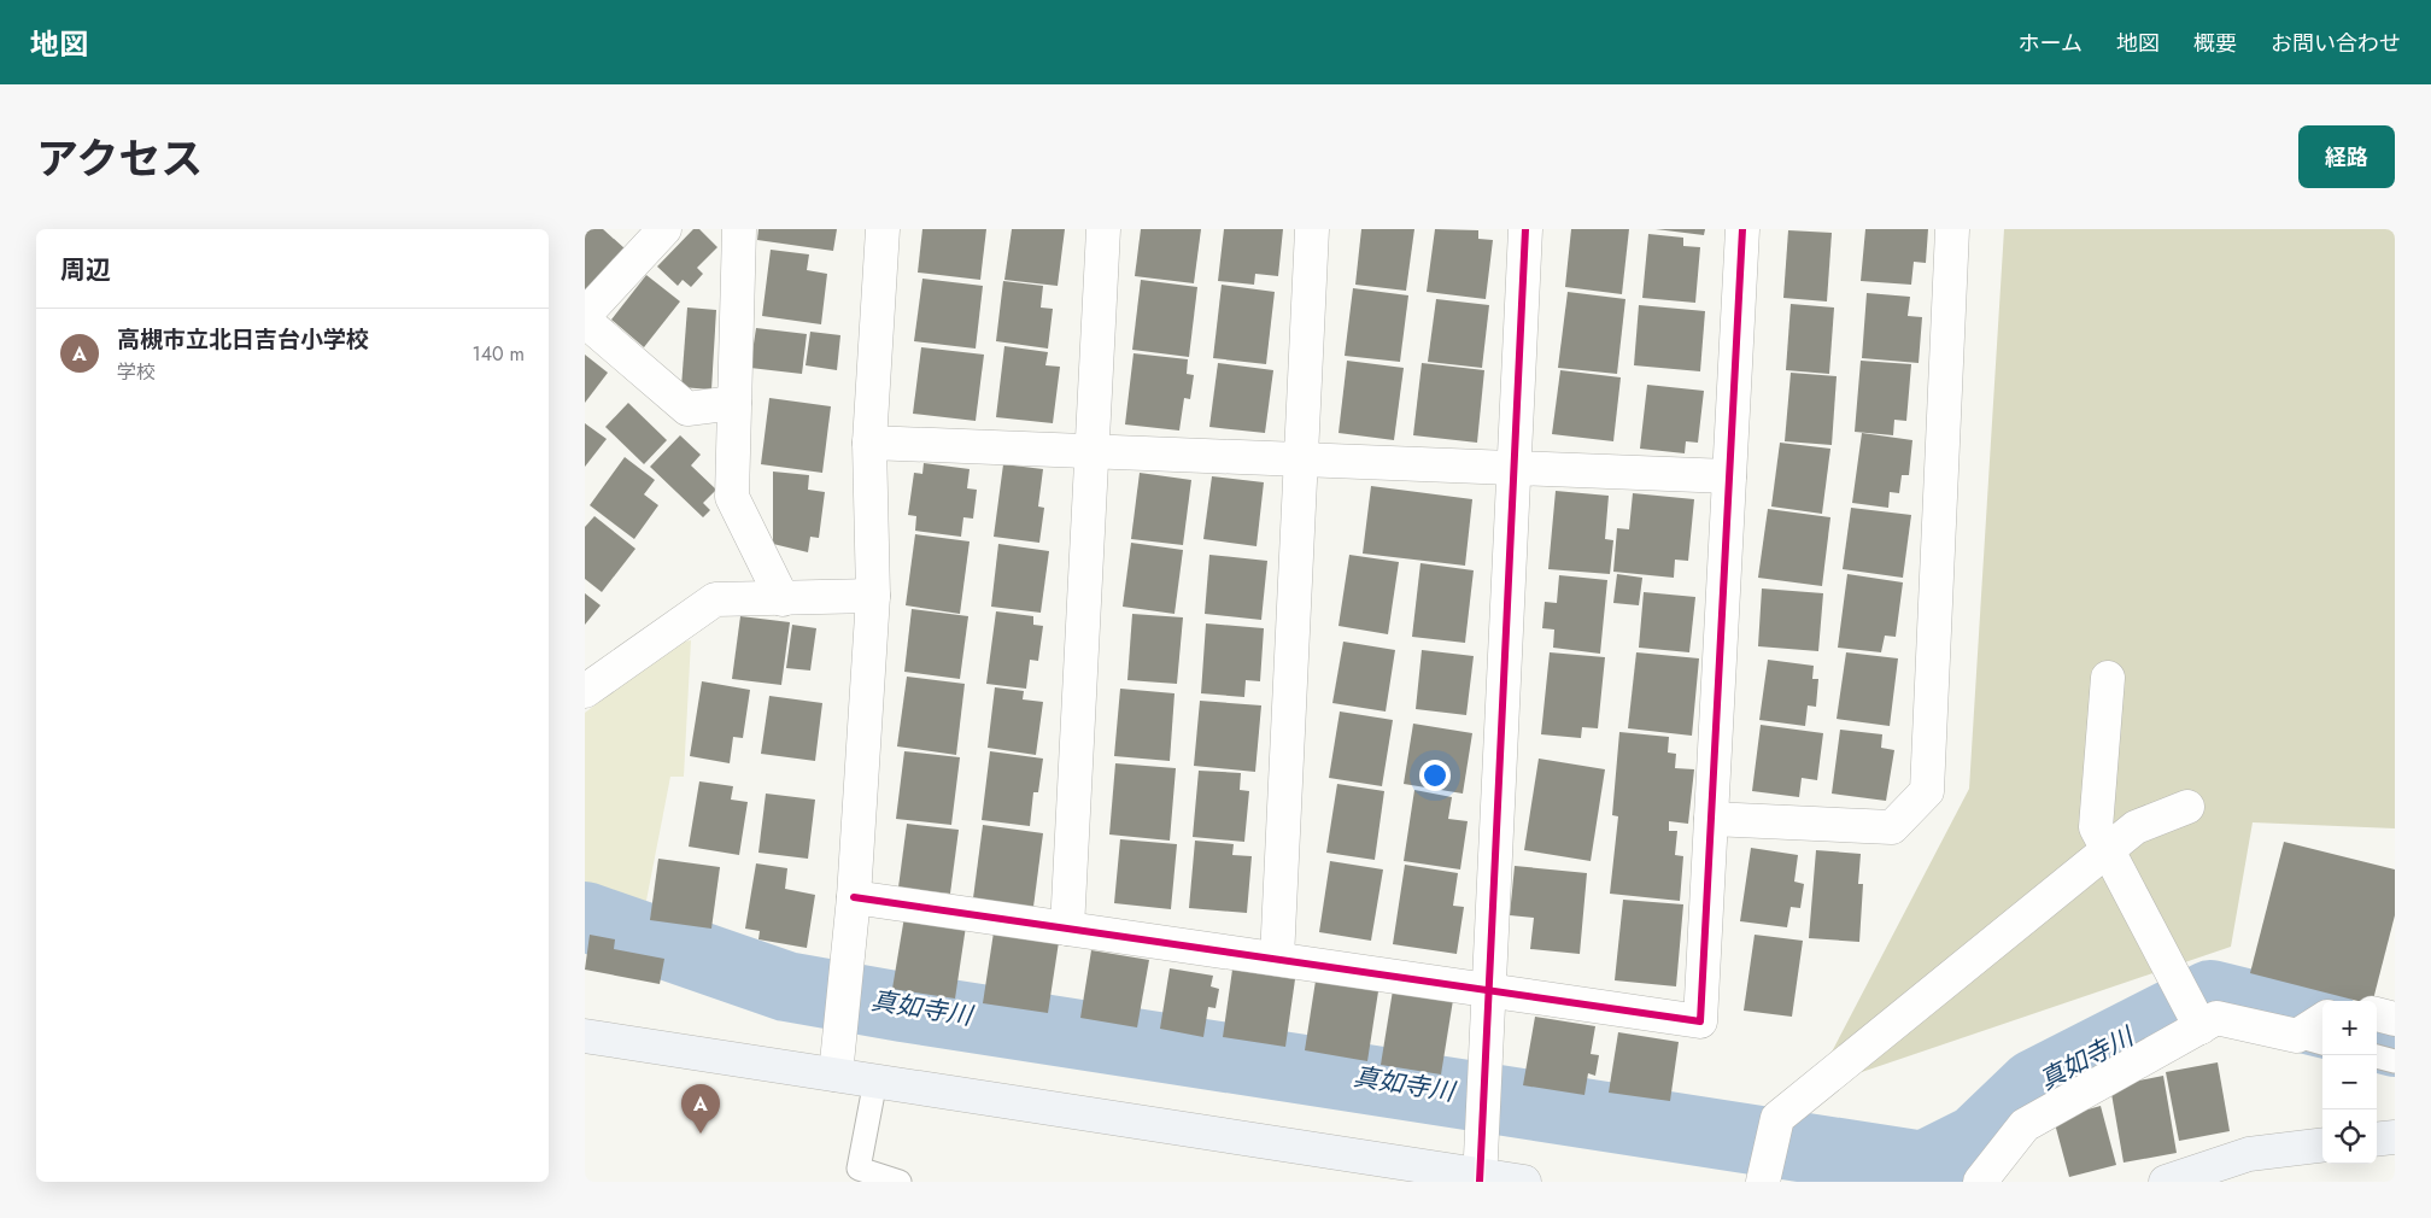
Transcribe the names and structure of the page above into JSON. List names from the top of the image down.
{
  "water": ["真如寺川"],
  "page": {
    "header": "地図",
    "nav": [
      "ホーム",
      "地図",
      "概要",
      "お問い合わせ"
    ],
    "title": "アクセス",
    "buttons": "経路",
    "heading": "周辺",
    "list": [
      {
        "mark": "A",
        "name": "高槻市立北日吉台小学校",
        "note": "学校",
        "value": "140 m"
      }
    ],
    "map_buttons": ["+", "−"],
    "pins": "A"
  }
}
